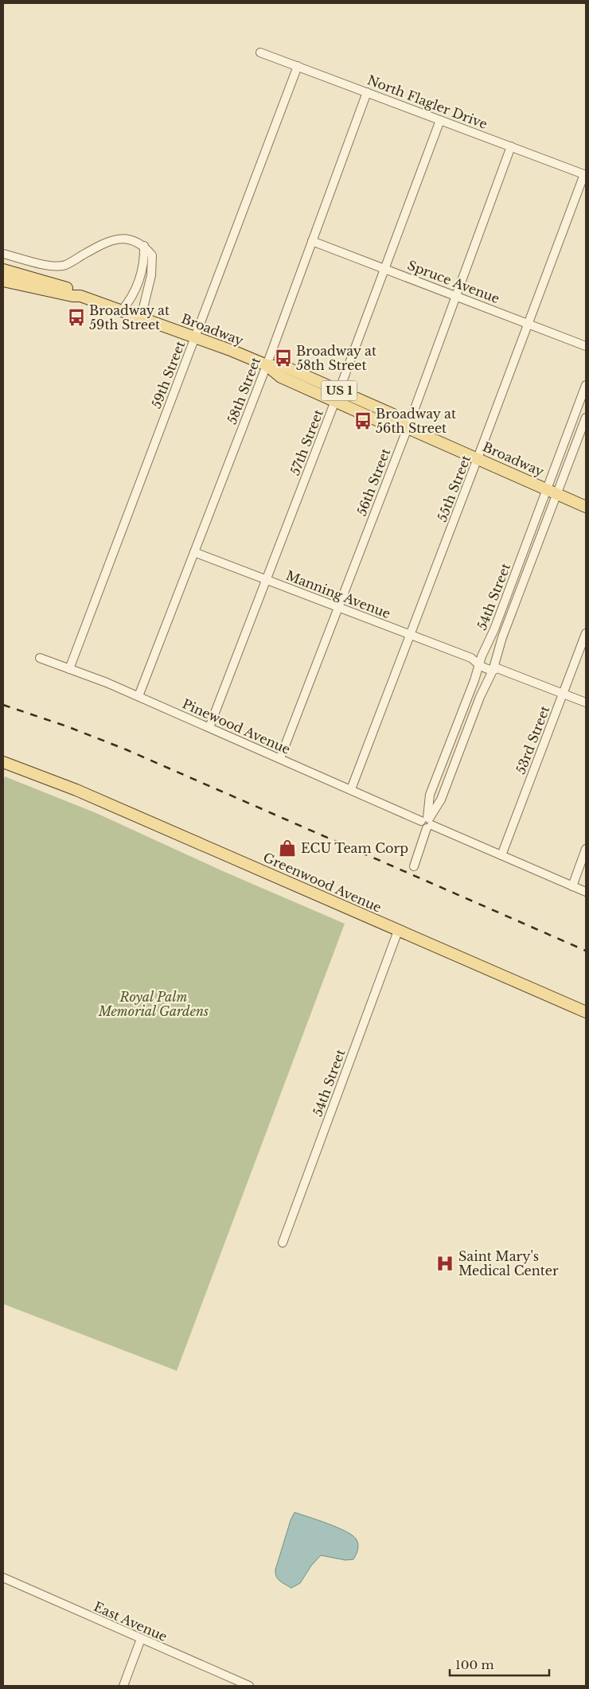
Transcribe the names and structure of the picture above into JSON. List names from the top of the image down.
{
  "streets": {
    "main road": ["Broadway", "US 1", "Greenwood Avenue"],
    "street": [
      "North Flagler Drive",
      "Spruce Avenue",
      "59th Street",
      "58th Street",
      "57th Street",
      "56th Street",
      "55th Street",
      "Manning Avenue",
      "54th Street",
      "Pinewood Avenue",
      "53rd Street",
      "East Avenue"
    ]
  },
  "crossings": [
    ["North Flagler Drive", "59th Street"],
    ["North Flagler Drive", "58th Street"],
    ["North Flagler Drive", "57th Street"],
    ["North Flagler Drive", "56th Street"],
    ["North Flagler Drive", "55th Street"],
    ["Spruce Avenue", "58th Street"],
    ["Spruce Avenue", "57th Street"],
    ["Spruce Avenue", "56th Street"],
    ["Spruce Avenue", "55th Street"],
    ["Broadway", "59th Street"],
    ["Broadway", "58th Street"],
    ["Broadway", "57th Street"],
    ["Broadway", "56th Street"],
    ["Broadway", "55th Street"],
    ["Broadway", "54th Street"],
    ["59th Street", "Pinewood Avenue"],
    ["58th Street", "Manning Avenue"],
    ["58th Street", "Pinewood Avenue"],
    ["57th Street", "Manning Avenue"],
    ["57th Street", "Pinewood Avenue"],
    ["56th Street", "Manning Avenue"],
    ["56th Street", "Pinewood Avenue"],
    ["55th Street", "Manning Avenue"],
    ["55th Street", "Pinewood Avenue"],
    ["Manning Avenue", "54th Street"],
    ["Manning Avenue", "53rd Street"],
    ["54th Street", "Pinewood Avenue"],
    ["54th Street", "Greenwood Avenue"],
    ["Pinewood Avenue", "53rd Street"]
  ],
  "parks": ["Royal Palm Memorial Gardens"],
  "places": {
    "bus stop": ["Broadway at 59th Street", "Broadway at 58th Street", "Broadway at 56th Street"],
    "shop": ["ECU Team Corp"],
    "hospital": ["Saint Mary's Medical Center"]
  },
  "scale_bar": "100 m"
}
